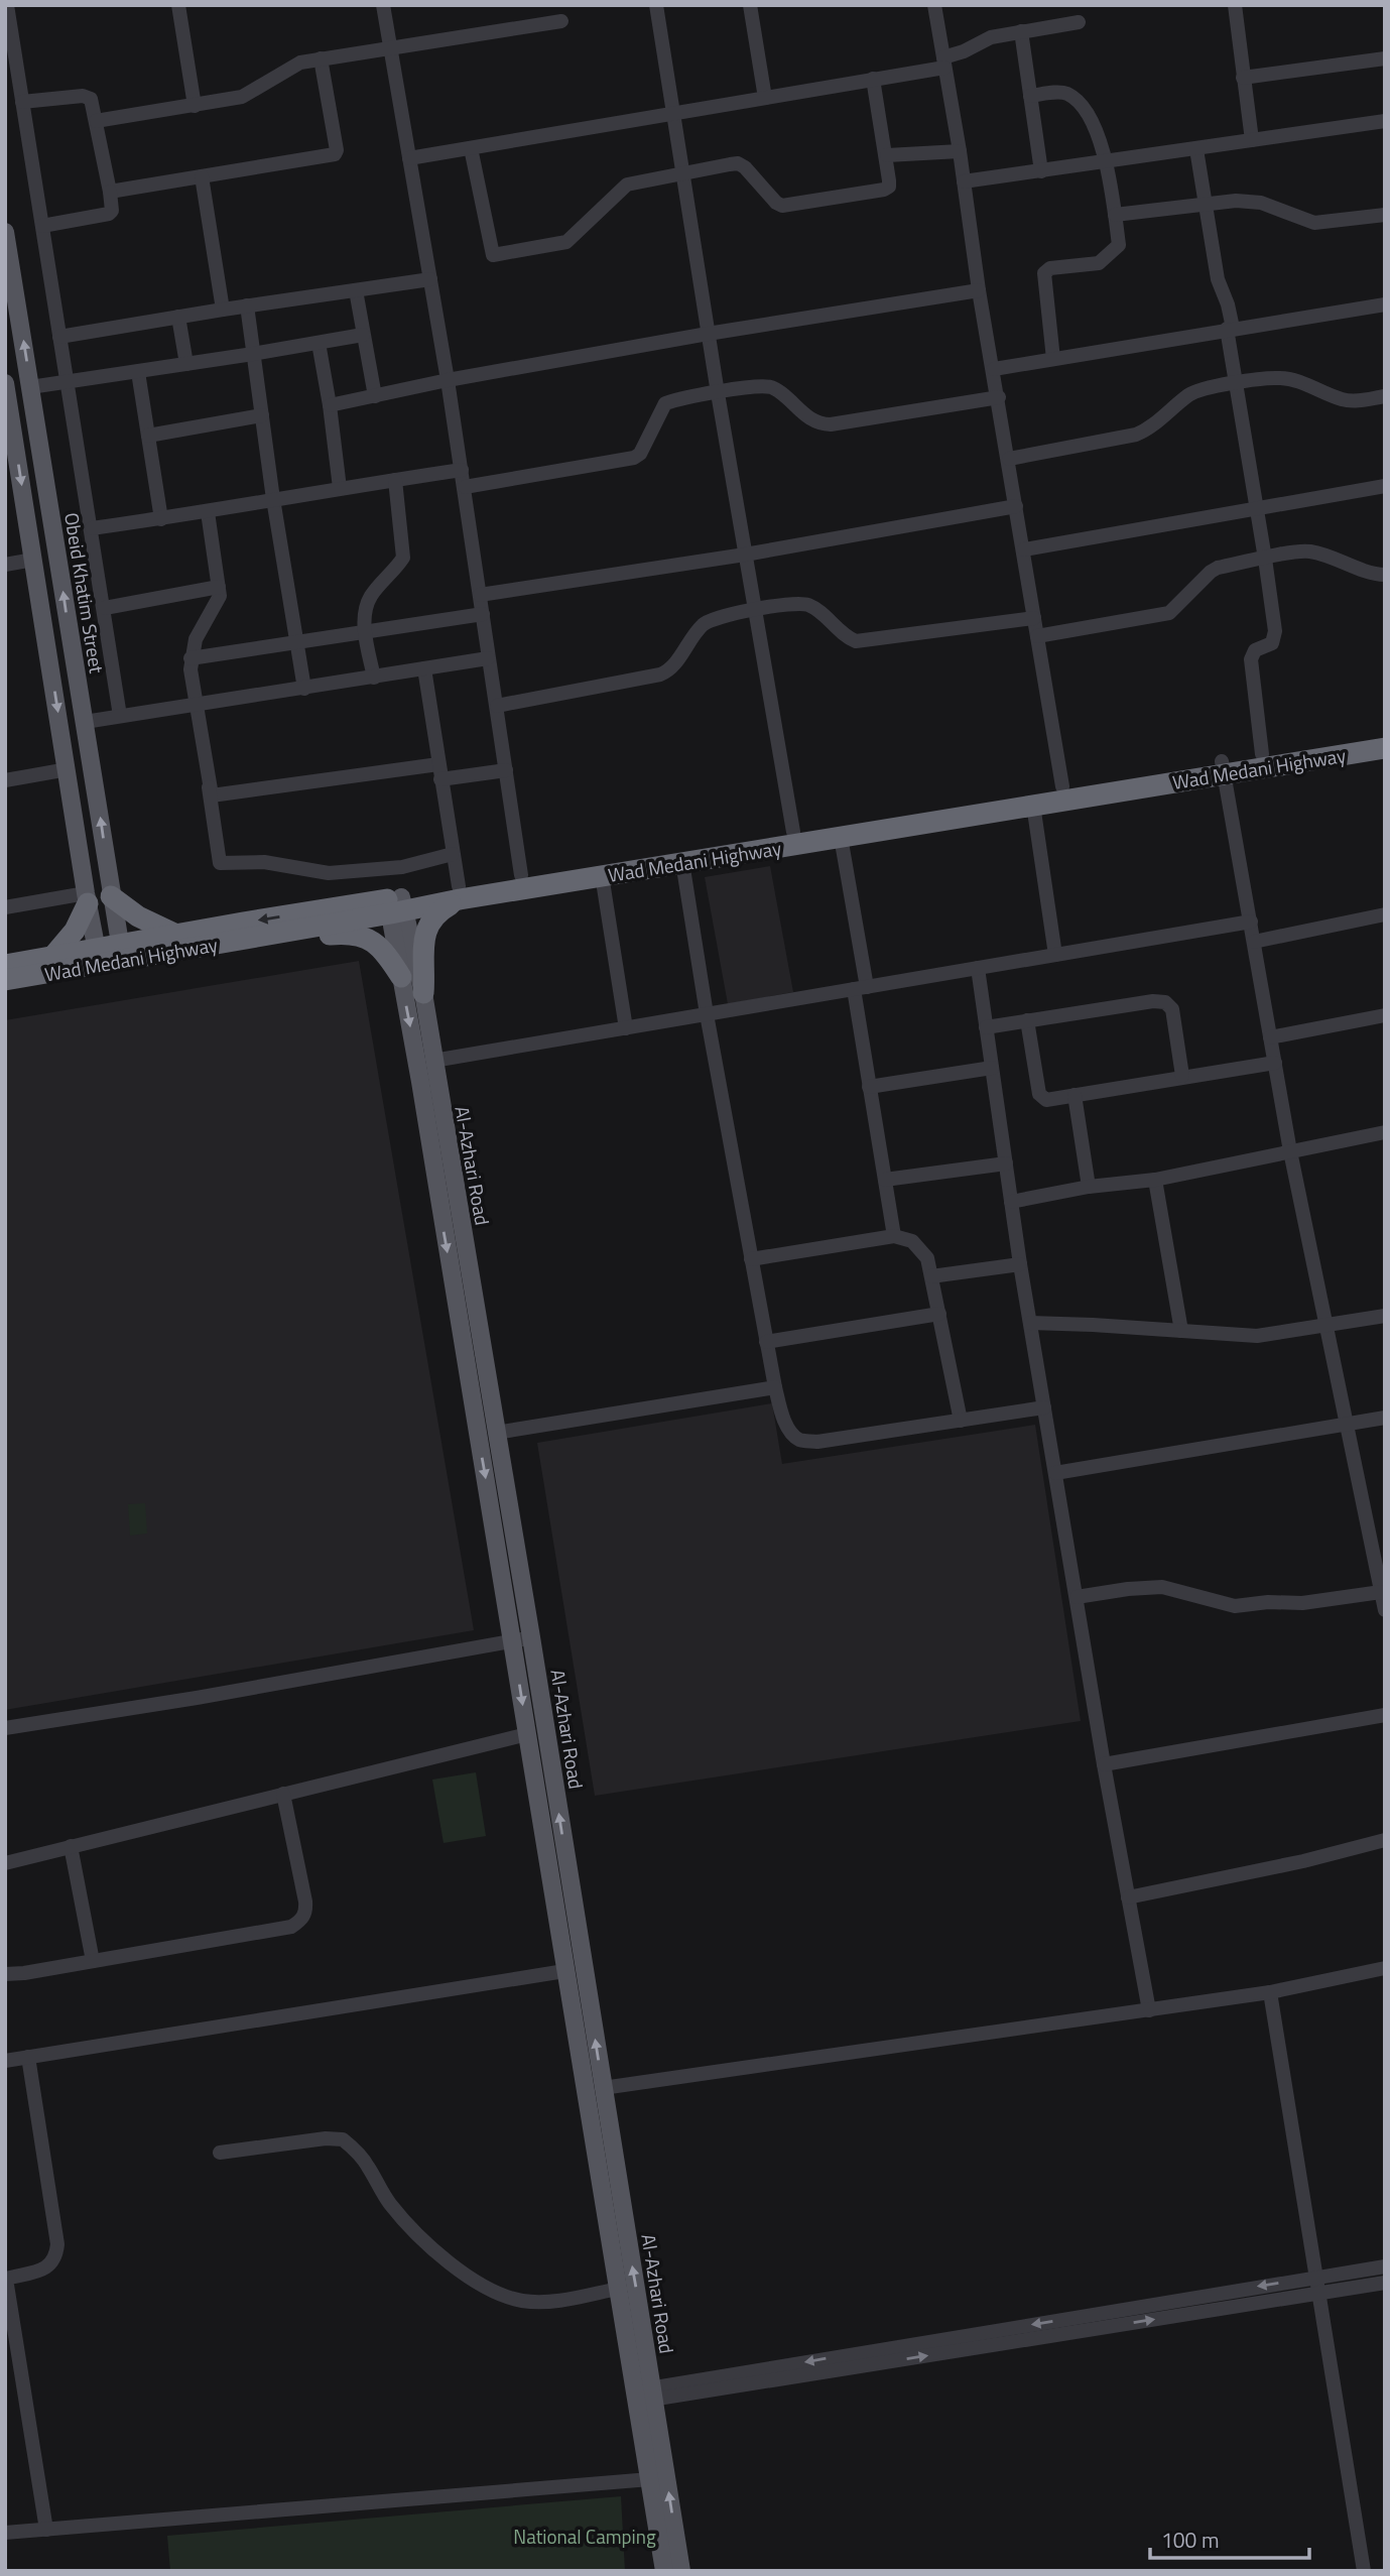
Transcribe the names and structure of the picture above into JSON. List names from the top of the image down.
{
  "streets": {
    "highway": ["Wad Medani Highway"],
    "main road": ["Obeid Khatim Street", "Al-Azhari Road"]
  },
  "crossings": [
    ["Obeid Khatim Street", "Wad Medani Highway"],
    ["Wad Medani Highway", "Al-Azhari Road"]
  ],
  "parks": ["National Camping"],
  "scale_bar": "100 m"
}
